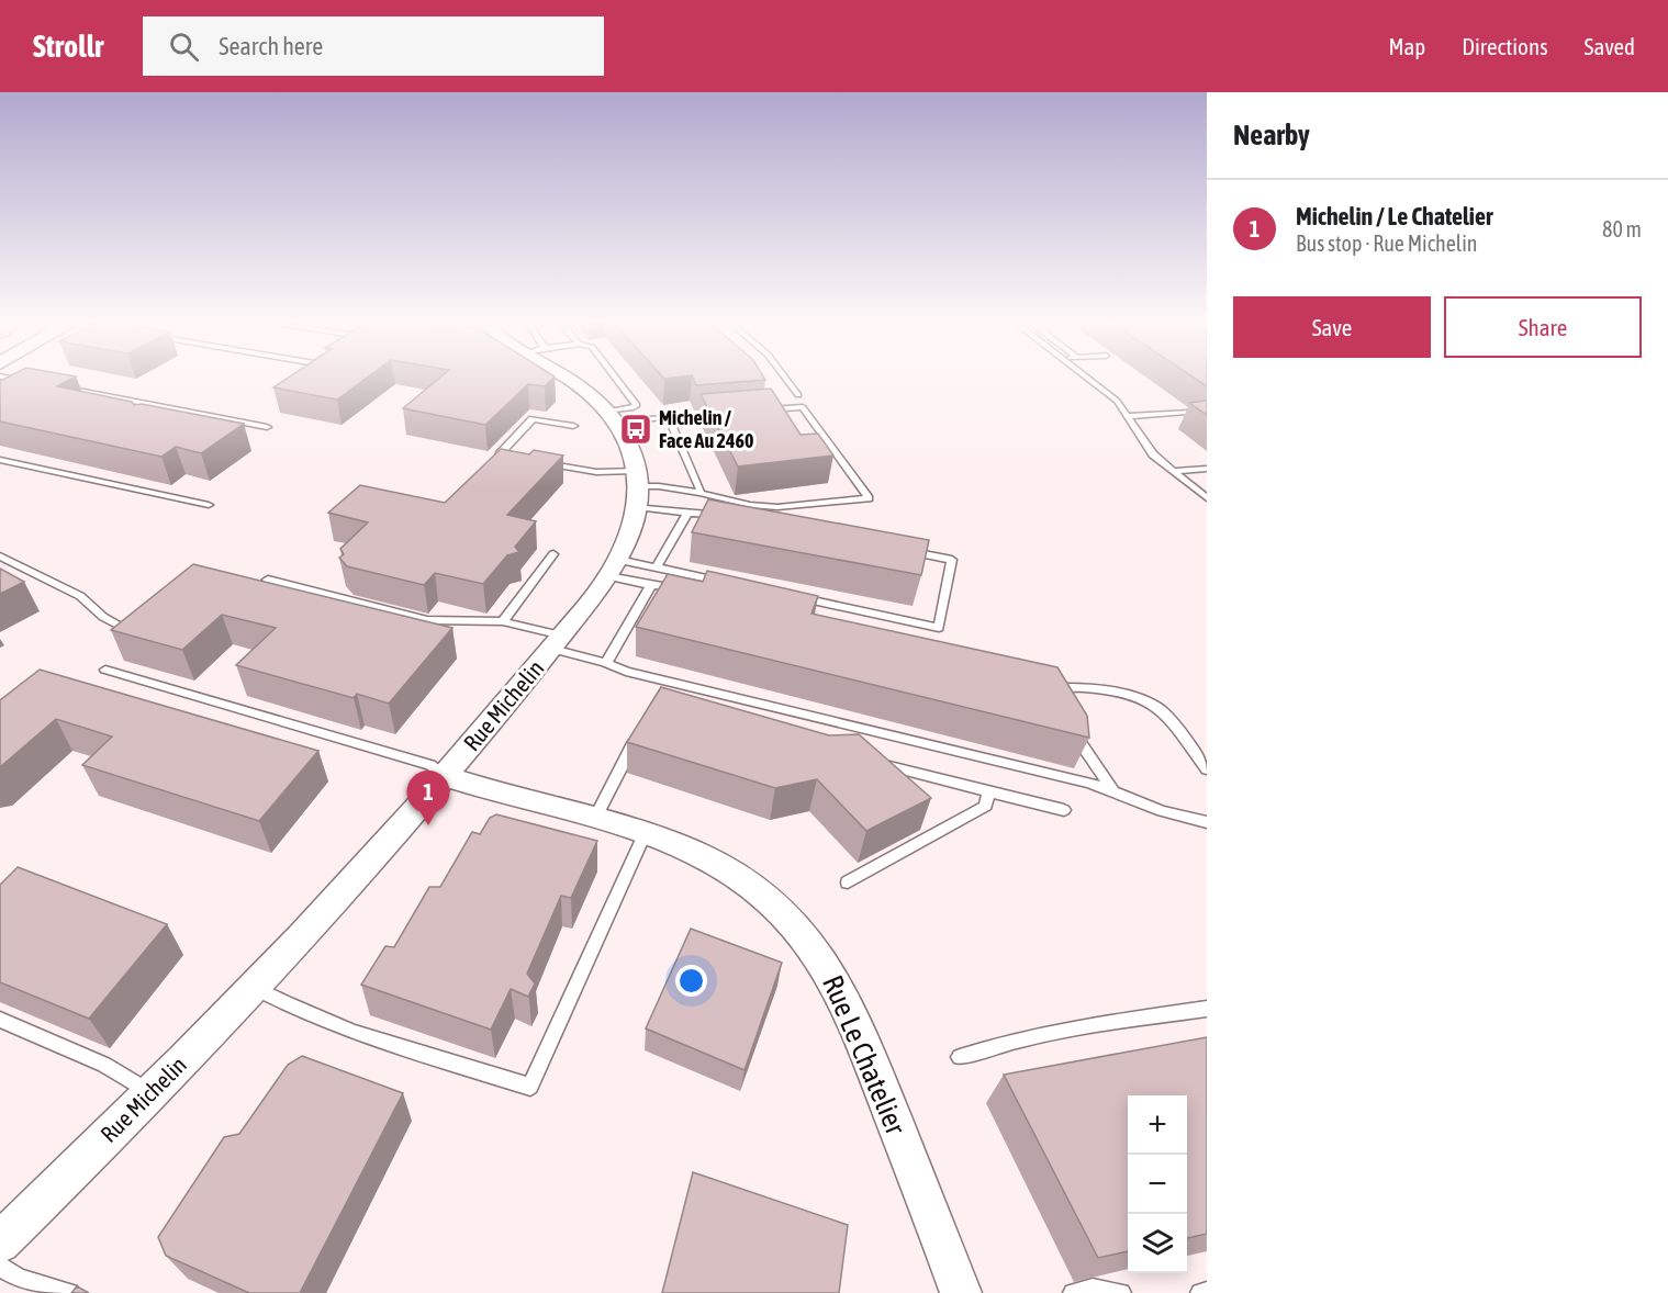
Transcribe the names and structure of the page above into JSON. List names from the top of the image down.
{
  "streets": {
    "street": ["Rue Michelin", "Rue Le Chatelier"]
  },
  "crossings": [
    ["Rue Michelin", "Rue Le Chatelier"]
  ],
  "places": {
    "bus stop": ["Michelin / Face Au 2460"]
  },
  "page": {
    "header": "Strollr",
    "search": "Search here",
    "nav": ["Map", "Directions", "Saved"],
    "heading": "Nearby",
    "list": [
      {
        "mark": "1",
        "name": "Michelin / Le Chatelier",
        "note": "Bus stop · Rue Michelin",
        "value": "80 m"
      }
    ],
    "buttons": ["Save", "Share"],
    "pins": "1",
    "map_buttons": ["+", "−"]
  }
}
